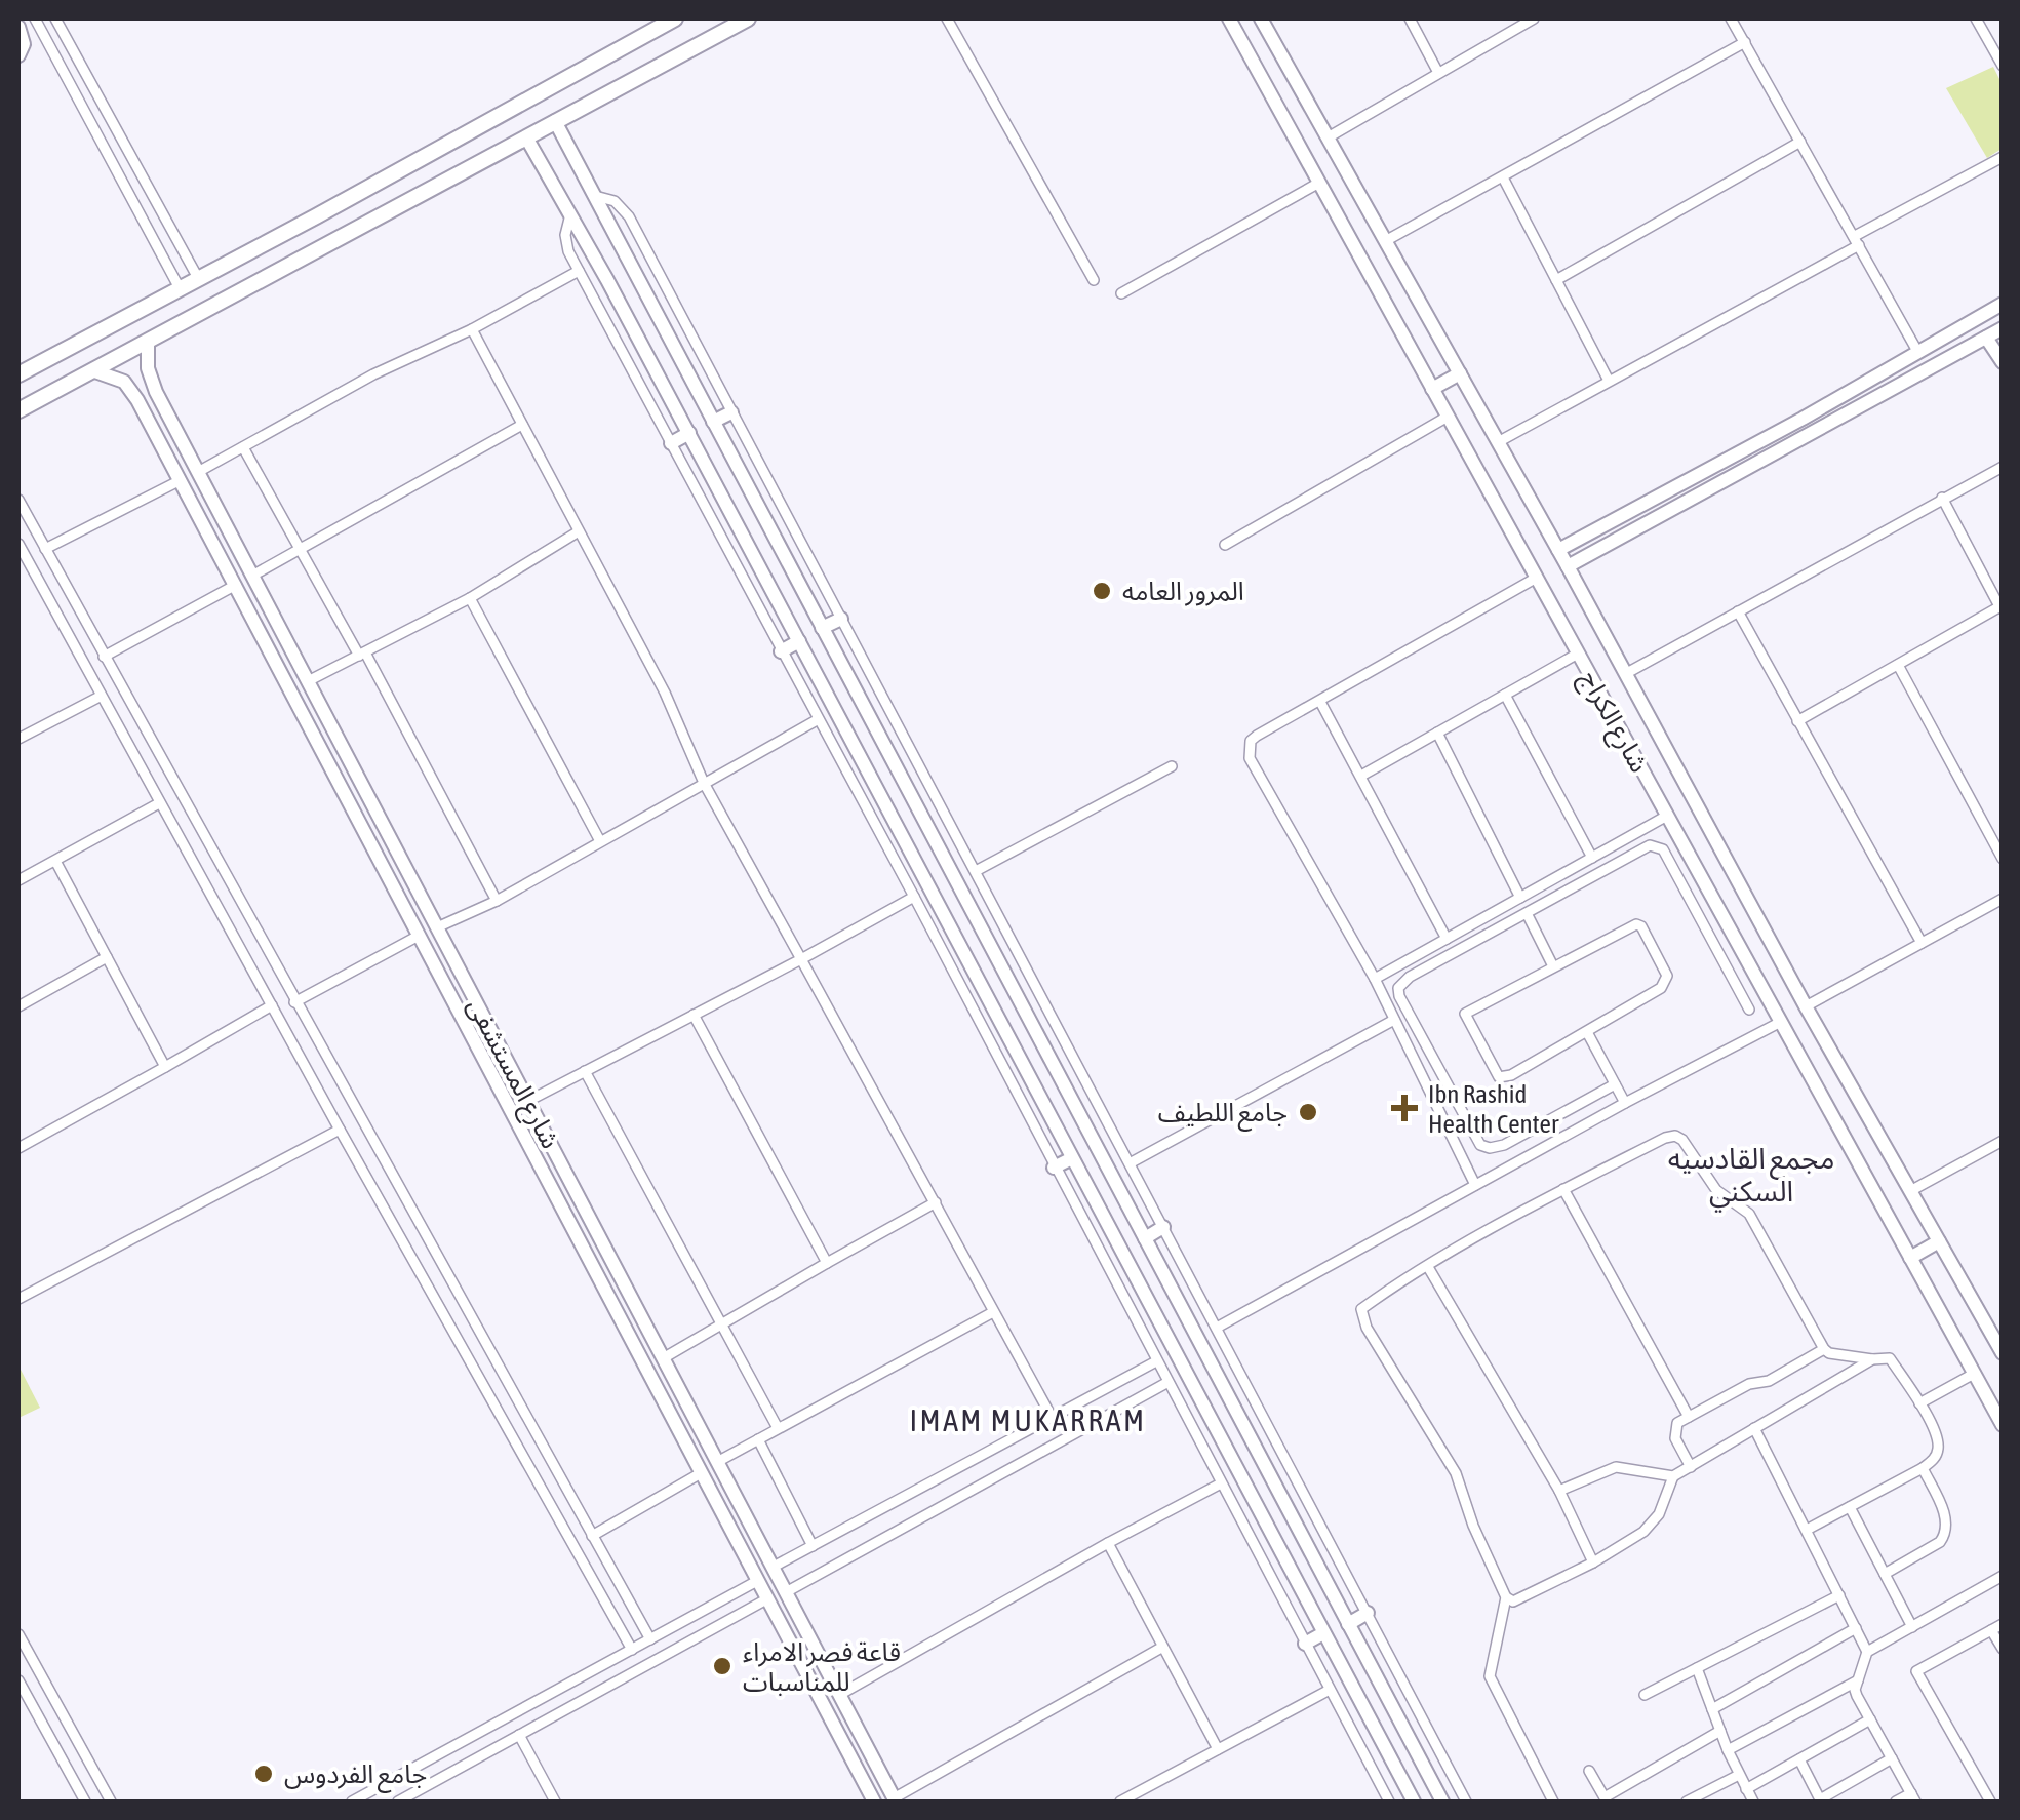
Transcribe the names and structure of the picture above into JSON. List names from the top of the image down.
{
  "streets": {
    "street": ["شارع الكراج", "شارع المستشفى"]
  },
  "districts": ["مجمع القادسيه السكني", "IMAM MUKARRAM"],
  "places": {
    "other": [
      "المرور العامه",
      "جامع اللطیف",
      "قاعة فصر الامراء للمناسبات",
      "جامع الفردوس"
    ],
    "health": ["Ibn Rashid Health Center"]
  }
}
